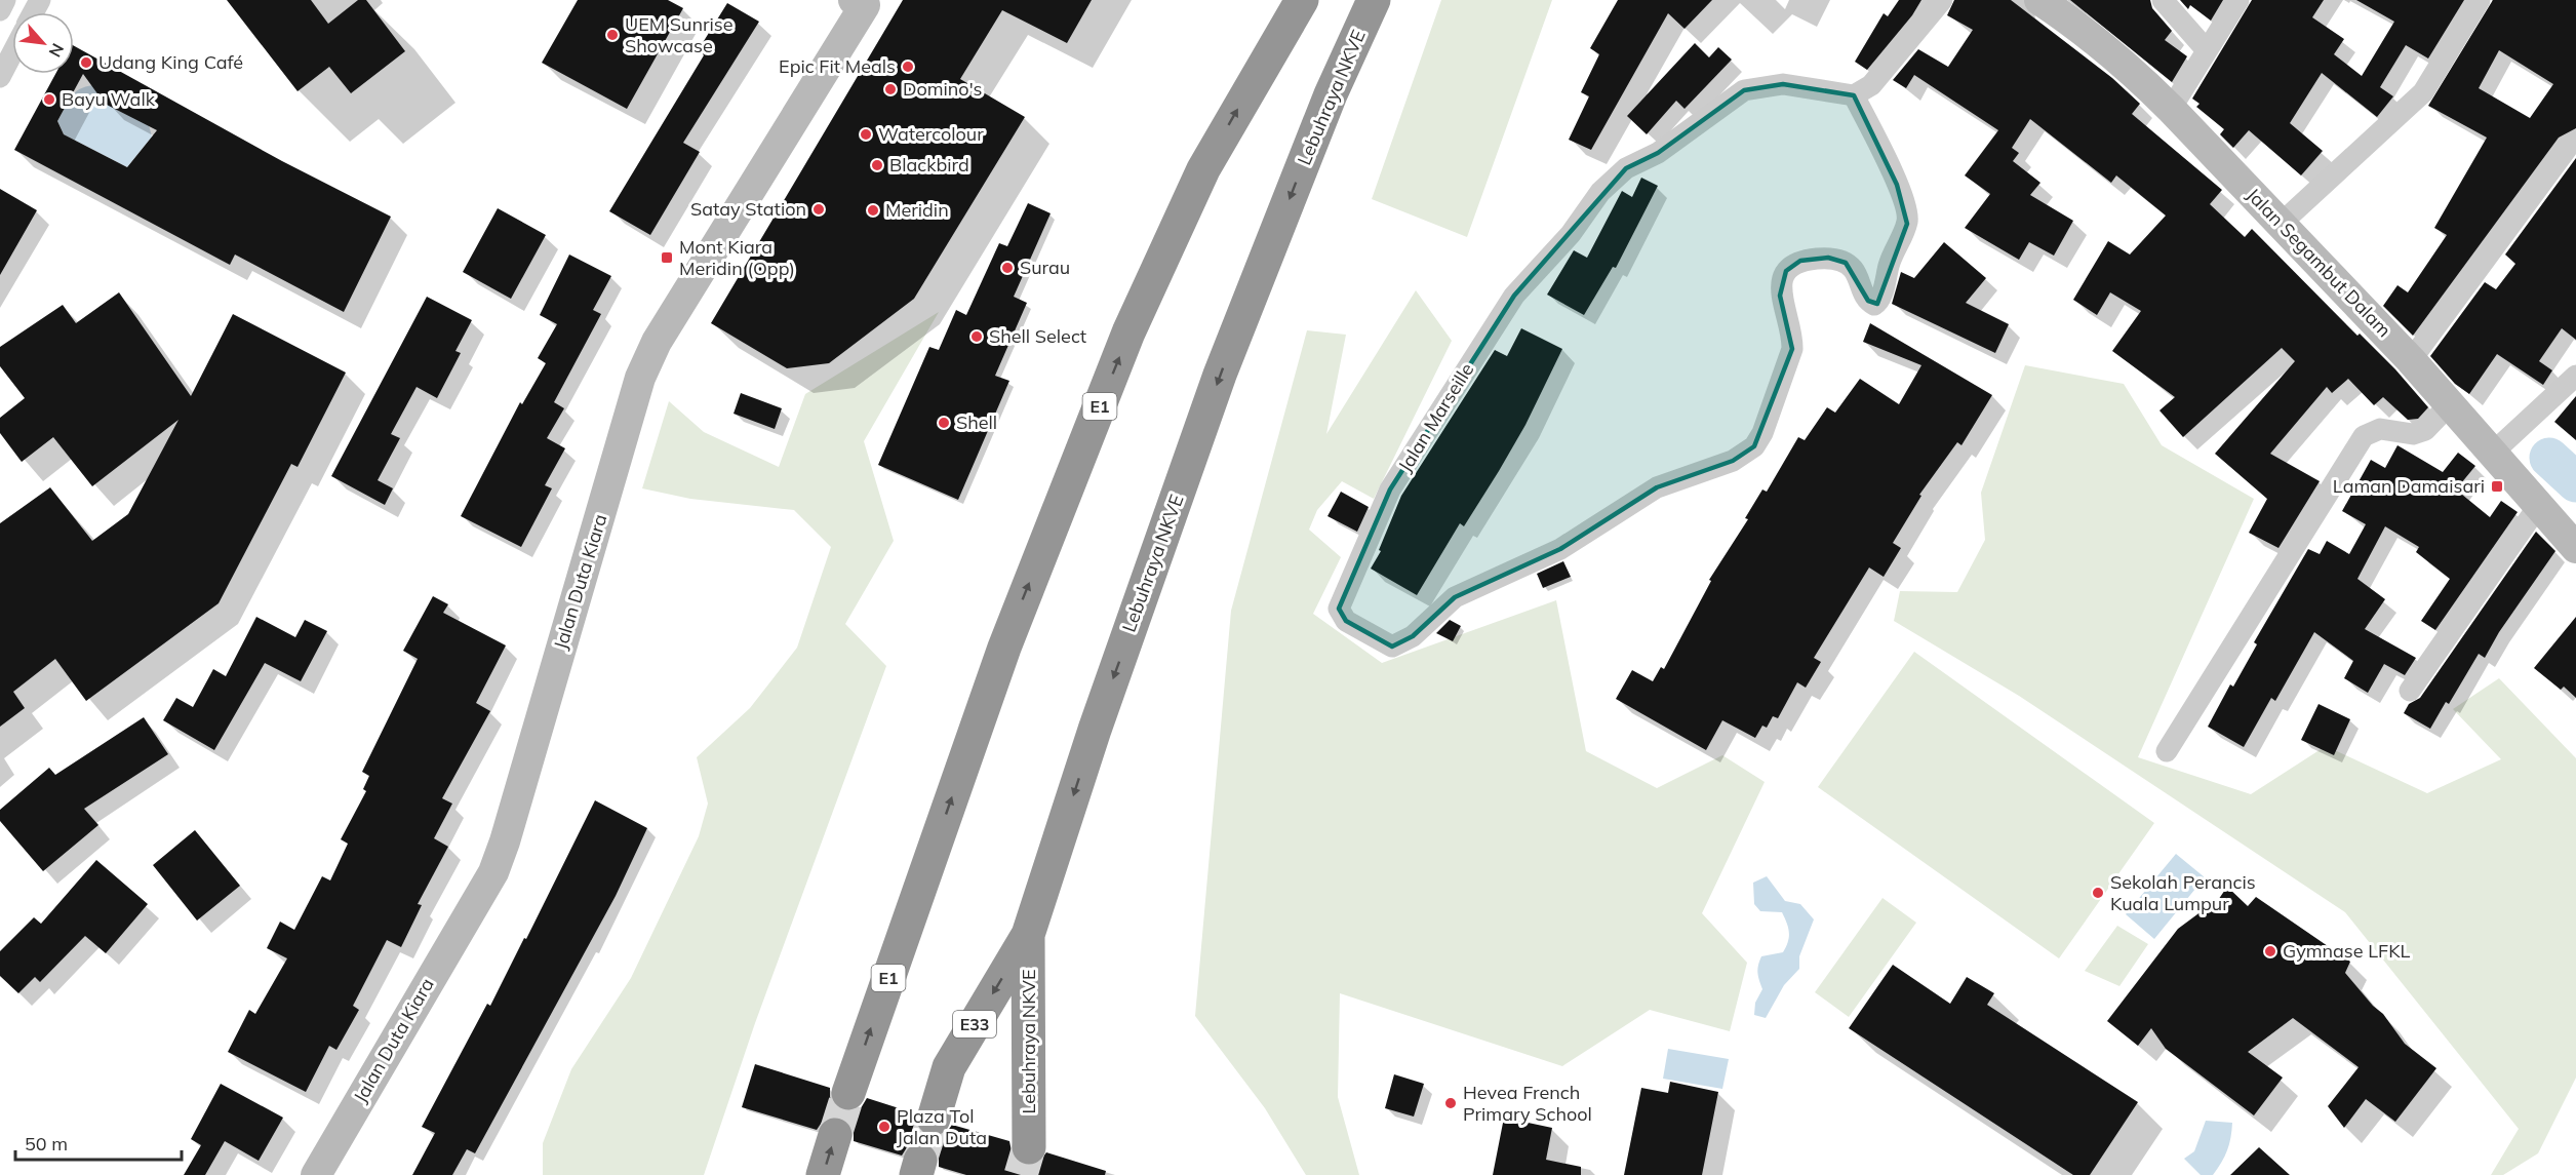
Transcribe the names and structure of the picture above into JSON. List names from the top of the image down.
{
  "streets": {
    "highway": ["Lebuhraya NKVE", "E1", "E33"],
    "main road": ["Jalan Segambut Dalam", "Jalan Duta Kiara"],
    "street": ["Jalan Marseille"]
  },
  "crossings": [
    ["Lebuhraya NKVE", "E33"]
  ],
  "places": {
    "other": [
      "UEM Sunrise Showcase",
      "Udang King Café",
      "Epic Fit Meals",
      "Domino's",
      "Bayu Walk",
      "Watercolour",
      "Blackbird",
      "Satay Station",
      "Meridin",
      "Surau",
      "Shell Select",
      "Shell",
      "Sekolah Perancis Kuala Lumpur",
      "Gymnase LFKL",
      "Hevea French Primary School",
      "Plaza Tol Jalan Duta"
    ],
    "transit": ["Mont Kiara Meridin (Opp)", "Laman Damaisari"]
  },
  "scale_bar": "50 m",
  "north": "bottom right"
}
